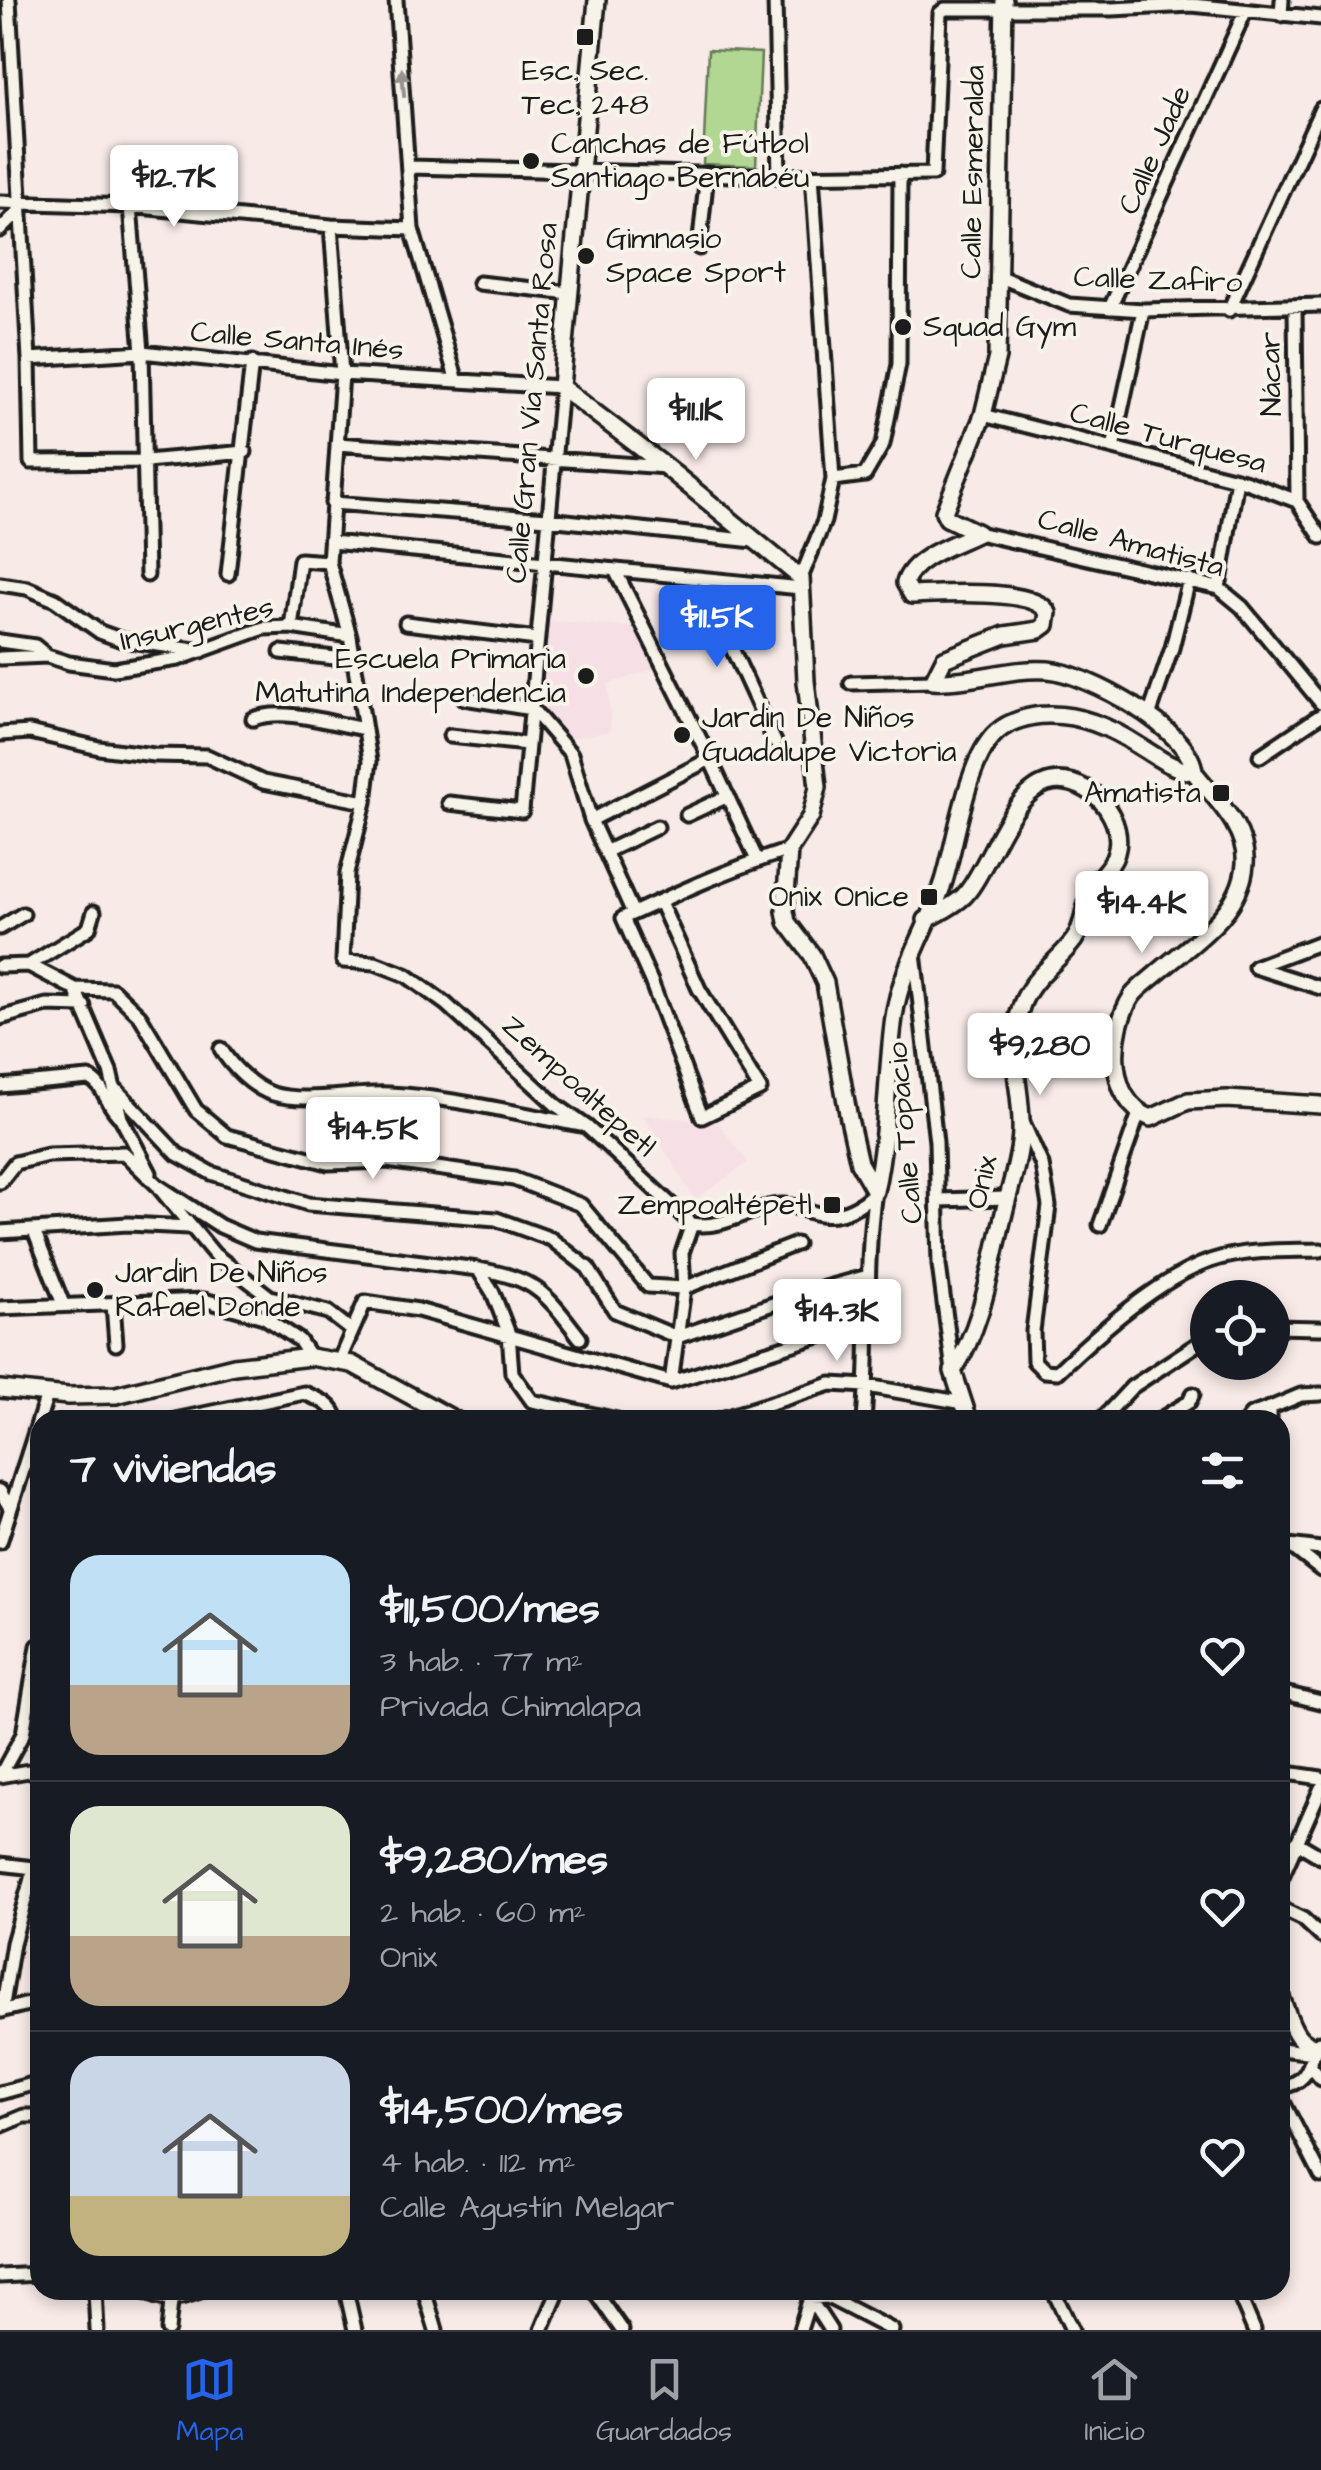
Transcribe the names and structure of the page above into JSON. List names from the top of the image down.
{
  "streets": {
    "street": [
      "Calle Jade",
      "Calle Esmeralda",
      "Calle Zafiro",
      "Calle Santa Inés",
      "Nácar",
      "Calle Gran Vía Santa Rosa",
      "Calle Turquesa",
      "Calle Amatista",
      "Insurgentes",
      "Zempoaltepetl",
      "Calle Topacio",
      "Onix"
    ]
  },
  "crossings": [
    ["Calle Jade", "Calle Zafiro"],
    ["Calle Esmeralda", "Calle Zafiro"],
    ["Calle Esmeralda", "Calle Turquesa"],
    ["Calle Esmeralda", "Calle Amatista"],
    ["Calle Zafiro", "Nácar"],
    ["Calle Santa Inés", "Calle Gran Vía Santa Rosa"],
    ["Calle Santa Inés", "Zempoaltepetl"],
    ["Nácar", "Calle Turquesa"],
    ["Insurgentes", "Zempoaltepetl"],
    ["Calle Topacio", "Onix"]
  ],
  "places": {
    "transit": [
      "Esc. Sec. Tec. 248",
      "Amatista",
      "Onix Onice",
      "Zempoaltépetl"
    ],
    "other": [
      "Canchas de Fútbol Santiago Bernabéu",
      "Gimnasio Space Sport",
      "Squad Gym",
      "Escuela Primaria Matutina Independencia",
      "Jardin De Niños Guadalupe Victoria",
      "Jardin De Niños Rafael Donde"
    ]
  },
  "page": {
    "price": [
      "$12.7K",
      "$11.1K",
      "$11.5K",
      "$14.4K",
      "$9,280",
      "$14.5K",
      "$14.3K"
    ],
    "heading": "7 viviendas",
    "list": [
      {
        "name": "$11,500/mes",
        "note": "3 hab. · 77 m² · Privada Chimalapa"
      },
      {
        "name": "$9,280/mes",
        "note": "2 hab. · 60 m² · Onix"
      },
      {
        "name": "$14,500/mes",
        "note": "4 hab. · 112 m² · Calle Agustín Melgar"
      }
    ],
    "tabs": ["Mapa", "Guardados", "Inicio"]
  }
}
